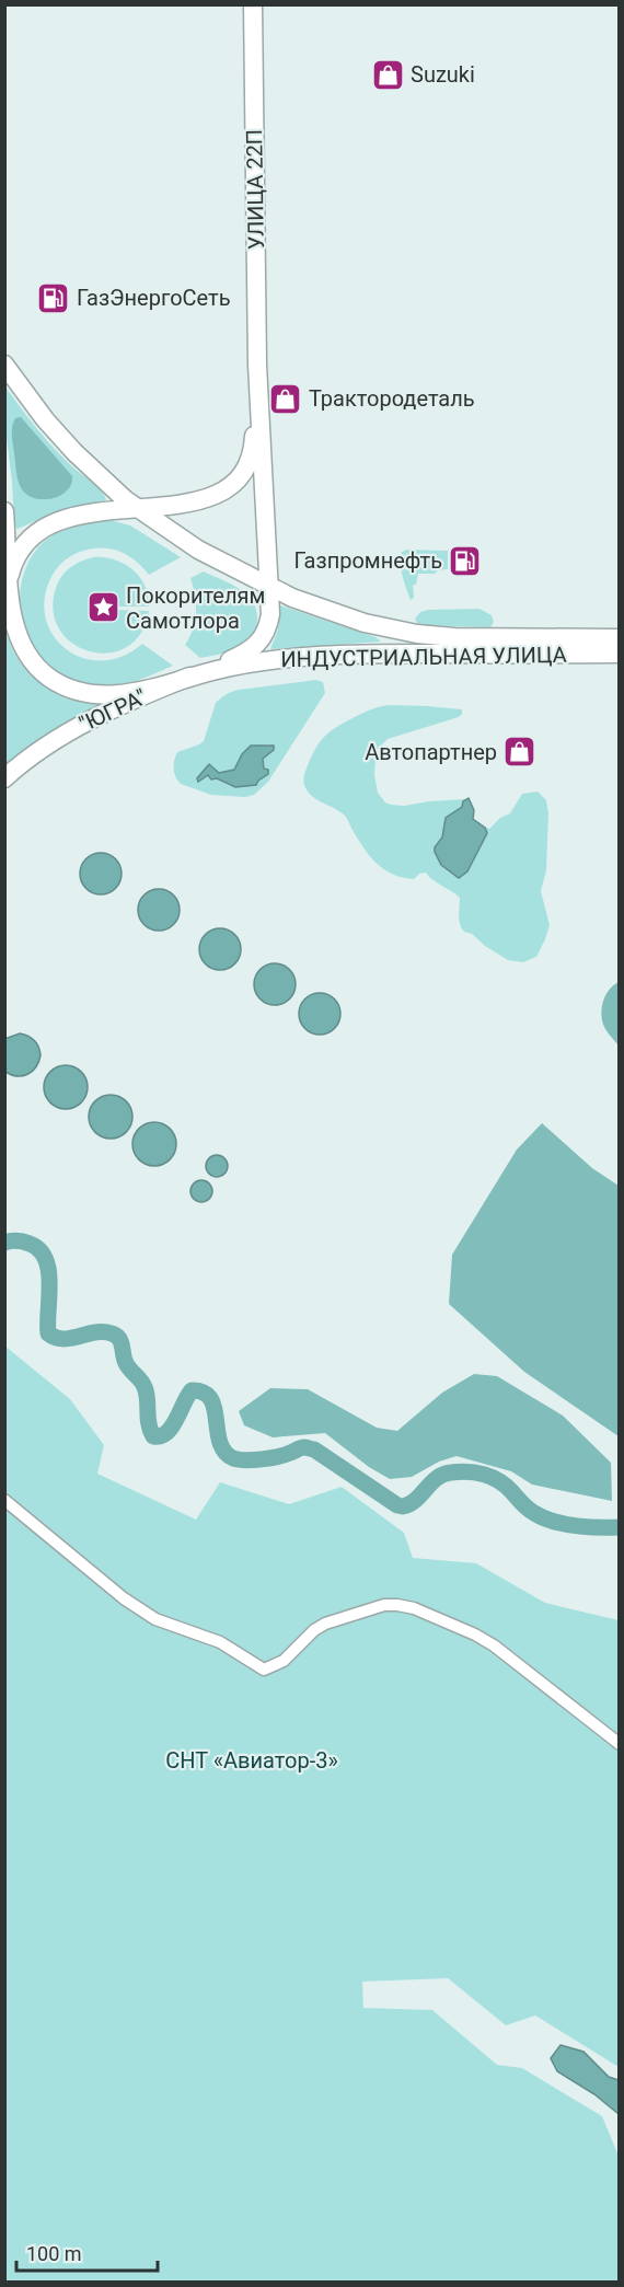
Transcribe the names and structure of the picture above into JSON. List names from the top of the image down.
{
  "streets": {
    "main road": ["УЛИЦА 22П", "ИНДУСТРИАЛЬНАЯ УЛИЦА", "\"ЮГРА\""]
  },
  "crossings": [
    ["УЛИЦА 22П", "ИНДУСТРИАЛЬНАЯ УЛИЦА"],
    ["УЛИЦА 22П", "\"ЮГРА\""],
    ["ИНДУСТРИАЛЬНАЯ УЛИЦА", "\"ЮГРА\""]
  ],
  "parks": ["СНТ «Авиатор-3»"],
  "places": {
    "shop": ["Suzuki", "Трактородеталь", "Автопартнер"],
    "fuel station": ["ГазЭнергоСеть", "Газпромнефть"],
    "place": ["Покорителям Самотлора"]
  },
  "scale_bar": "100 m"
}
